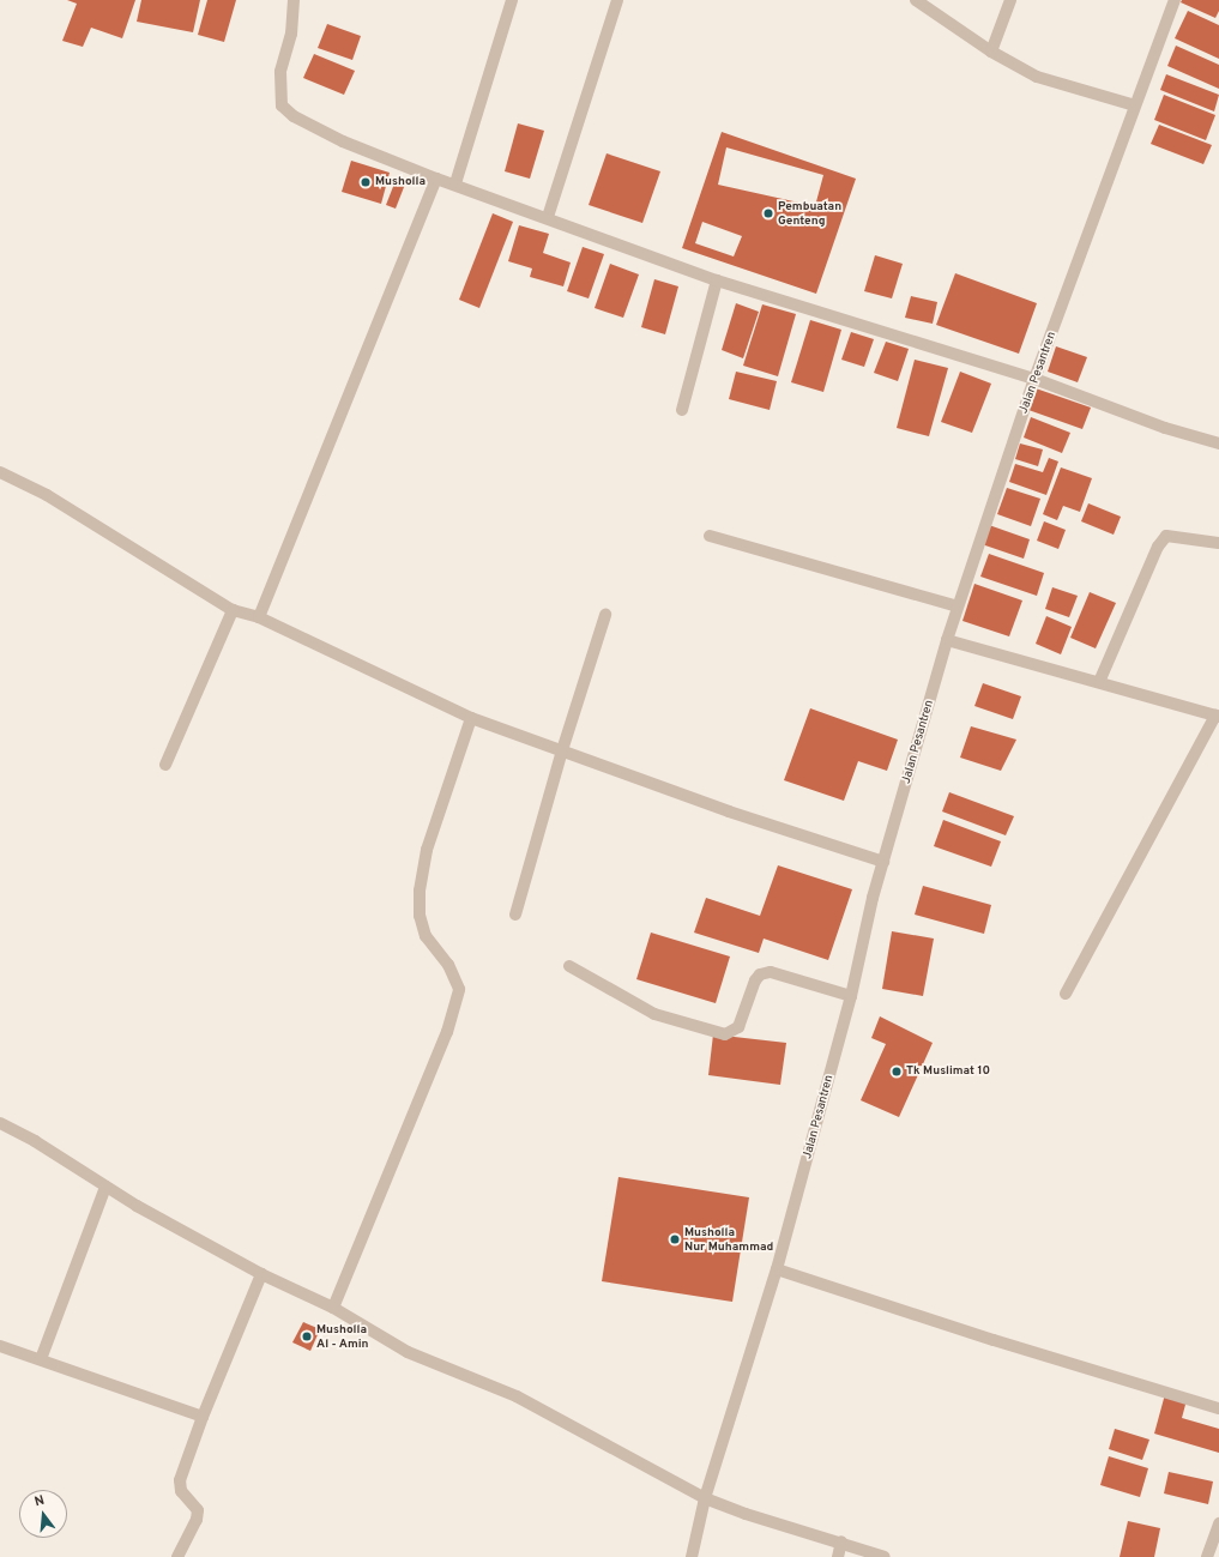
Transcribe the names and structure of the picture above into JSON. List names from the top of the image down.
{
  "streets": {
    "street": ["Jalan Pesantren"]
  },
  "places": [
    "Musholla",
    "Pembuatan Genteng",
    "Tk Muslimat 10",
    "Musholla Nur Muhammad",
    "Musholla Al - Amin"
  ],
  "north": "top"
}
